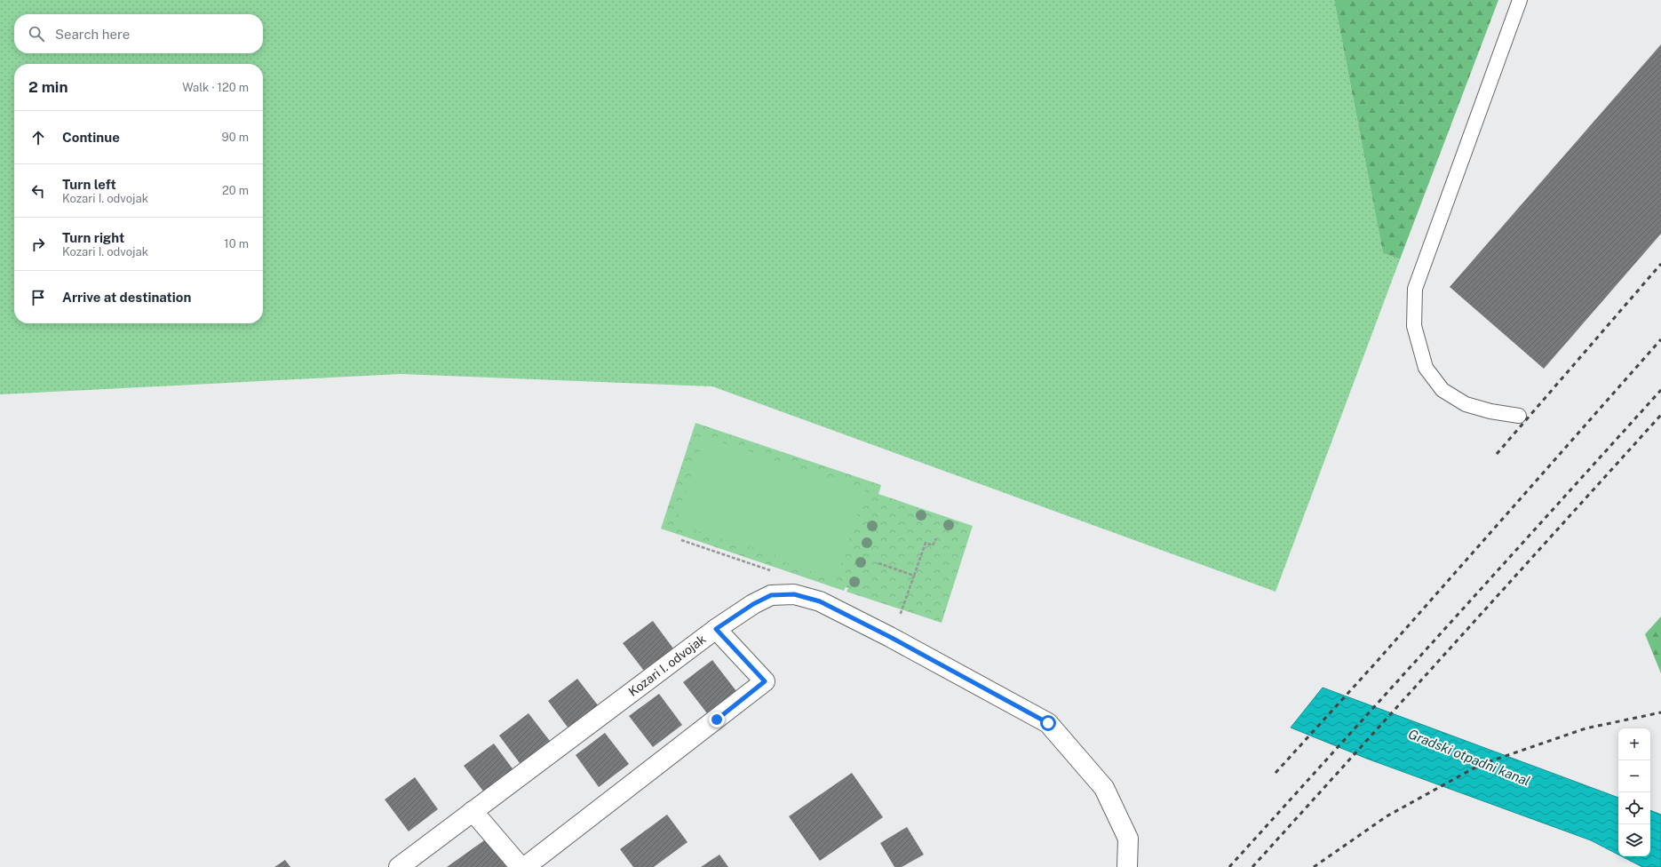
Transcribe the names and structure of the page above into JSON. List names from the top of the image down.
{
  "streets": {
    "street": ["Kozari I. odvojak"]
  },
  "water": ["Gradski otpadni kanal"],
  "page": {
    "search": "Search here",
    "heading": ["2 min", "Walk · 120 m"],
    "list": [
      ["Continue", "90 m"],
      ["Turn left", "Kozari I. odvojak", "20 m"],
      ["Turn right", "Kozari I. odvojak", "10 m"],
      "Arrive at destination"
    ],
    "map_buttons": ["+", "−"]
  }
}
